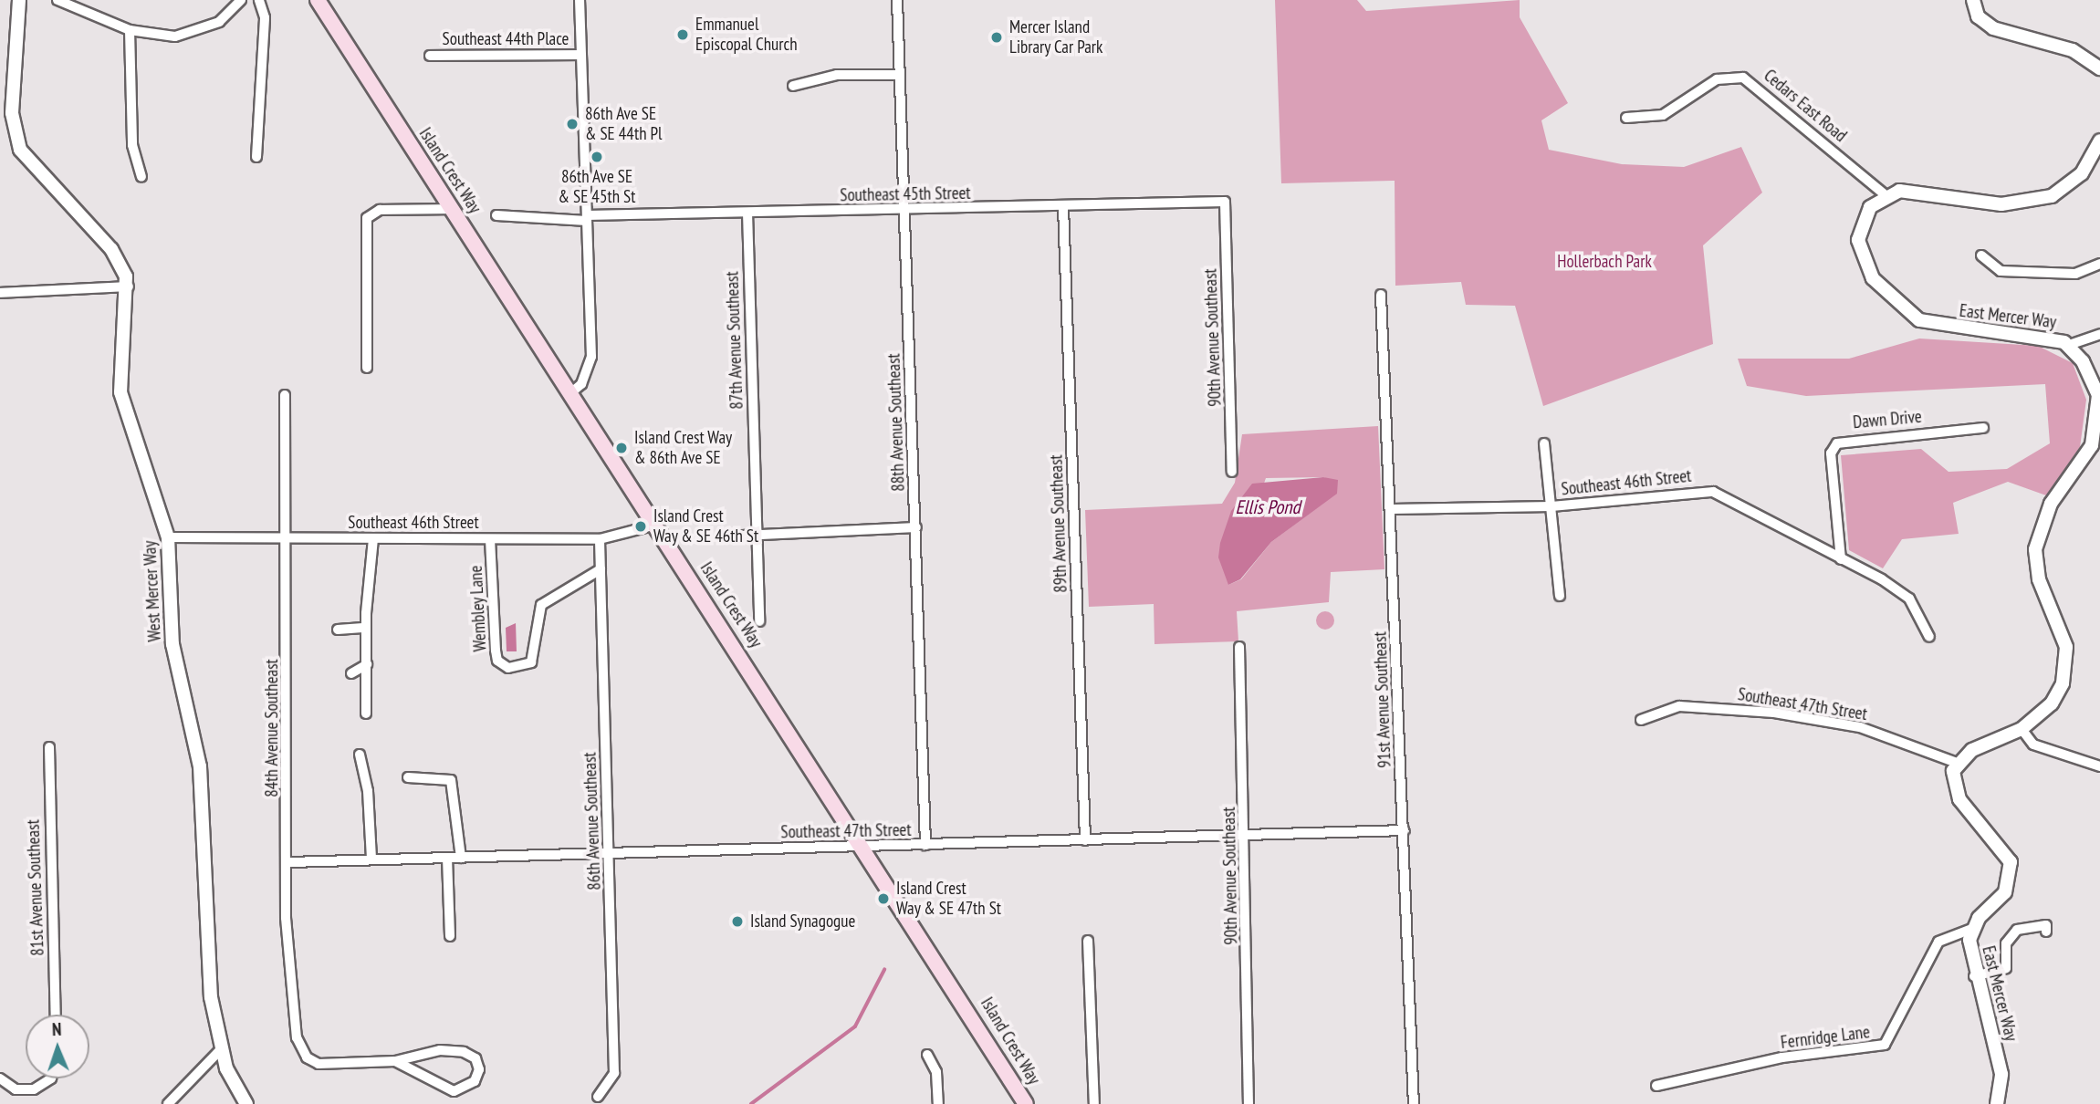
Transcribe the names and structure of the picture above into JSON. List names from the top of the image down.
{
  "streets": {
    "main road": ["Island Crest Way"],
    "street": [
      "Southeast 44th Place",
      "Cedars East Road",
      "Southeast 45th Street",
      "East Mercer Way",
      "90th Avenue Southeast",
      "87th Avenue Southeast",
      "Dawn Drive",
      "88th Avenue Southeast",
      "Southeast 46th Street",
      "89th Avenue Southeast",
      "West Mercer Way",
      "Wembley Lane",
      "91st Avenue Southeast",
      "Southeast 47th Street",
      "84th Avenue Southeast",
      "86th Avenue Southeast",
      "81st Avenue Southeast",
      "Fernridge Lane"
    ]
  },
  "crossings": [
    ["Cedars East Road", "East Mercer Way"],
    ["Island Crest Way", "Southeast 46th Street"],
    ["Island Crest Way", "Southeast 47th Street"],
    ["Southeast 45th Street", "90th Avenue Southeast"],
    ["Southeast 45th Street", "87th Avenue Southeast"],
    ["Southeast 45th Street", "88th Avenue Southeast"],
    ["Southeast 45th Street", "89th Avenue Southeast"],
    ["East Mercer Way", "Southeast 47th Street"],
    ["East Mercer Way", "Fernridge Lane"],
    ["90th Avenue Southeast", "Southeast 47th Street"],
    ["Dawn Drive", "Southeast 46th Street"],
    ["88th Avenue Southeast", "Southeast 47th Street"],
    ["Southeast 46th Street", "West Mercer Way"],
    ["Southeast 46th Street", "Wembley Lane"],
    ["Southeast 46th Street", "91st Avenue Southeast"],
    ["Southeast 46th Street", "84th Avenue Southeast"],
    ["Southeast 46th Street", "86th Avenue Southeast"],
    ["89th Avenue Southeast", "Southeast 47th Street"],
    ["Wembley Lane", "86th Avenue Southeast"],
    ["91st Avenue Southeast", "Southeast 47th Street"],
    ["Southeast 47th Street", "84th Avenue Southeast"],
    ["Southeast 47th Street", "86th Avenue Southeast"]
  ],
  "water": ["Ellis Pond"],
  "parks": ["Hollerbach Park"],
  "places": [
    "Emmanuel Episcopal Church",
    "Mercer Island Library Car Park",
    "86th Ave SE & SE 44th Pl",
    "86th Ave SE & SE 45th St",
    "Island Crest Way & 86th Ave SE",
    "Island Crest Way & SE 46th St",
    "Island Crest Way & SE 47th St",
    "Island Synagogue"
  ],
  "north": "top"
}
